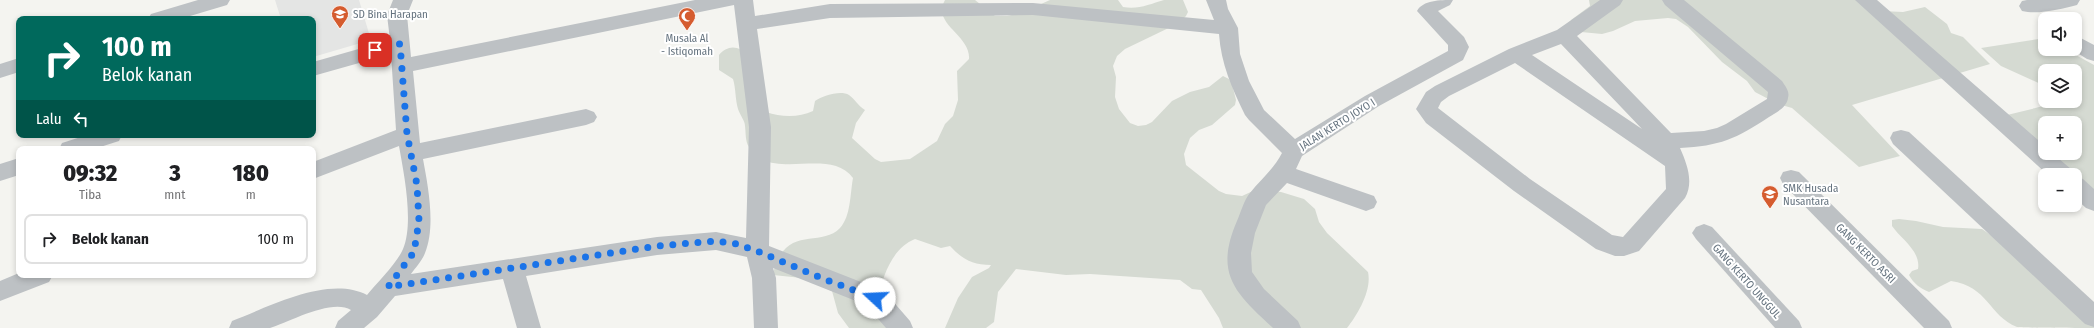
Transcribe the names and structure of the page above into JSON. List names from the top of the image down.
{
  "streets": {
    "street": ["JALAN KERTO JOYO I", "GANG KERTO ASRI", "GANG KERTO UNGGUL"]
  },
  "places": {
    "school or university": ["SD Bina Harapan", "SMK Husada Nusantara"],
    "mosque": ["Musala Al - Istiqomah"]
  },
  "page": {
    "map_buttons": ["+", "−"],
    "turn": ["100 m", "Belok kanan"],
    "then": "Lalu",
    "eta": [
      "09:32",
      "Tiba",
      "3",
      "mnt",
      "180",
      "m"
    ],
    "list": [
      {
        "name": "Belok kanan",
        "value": "100 m"
      }
    ]
  }
}
